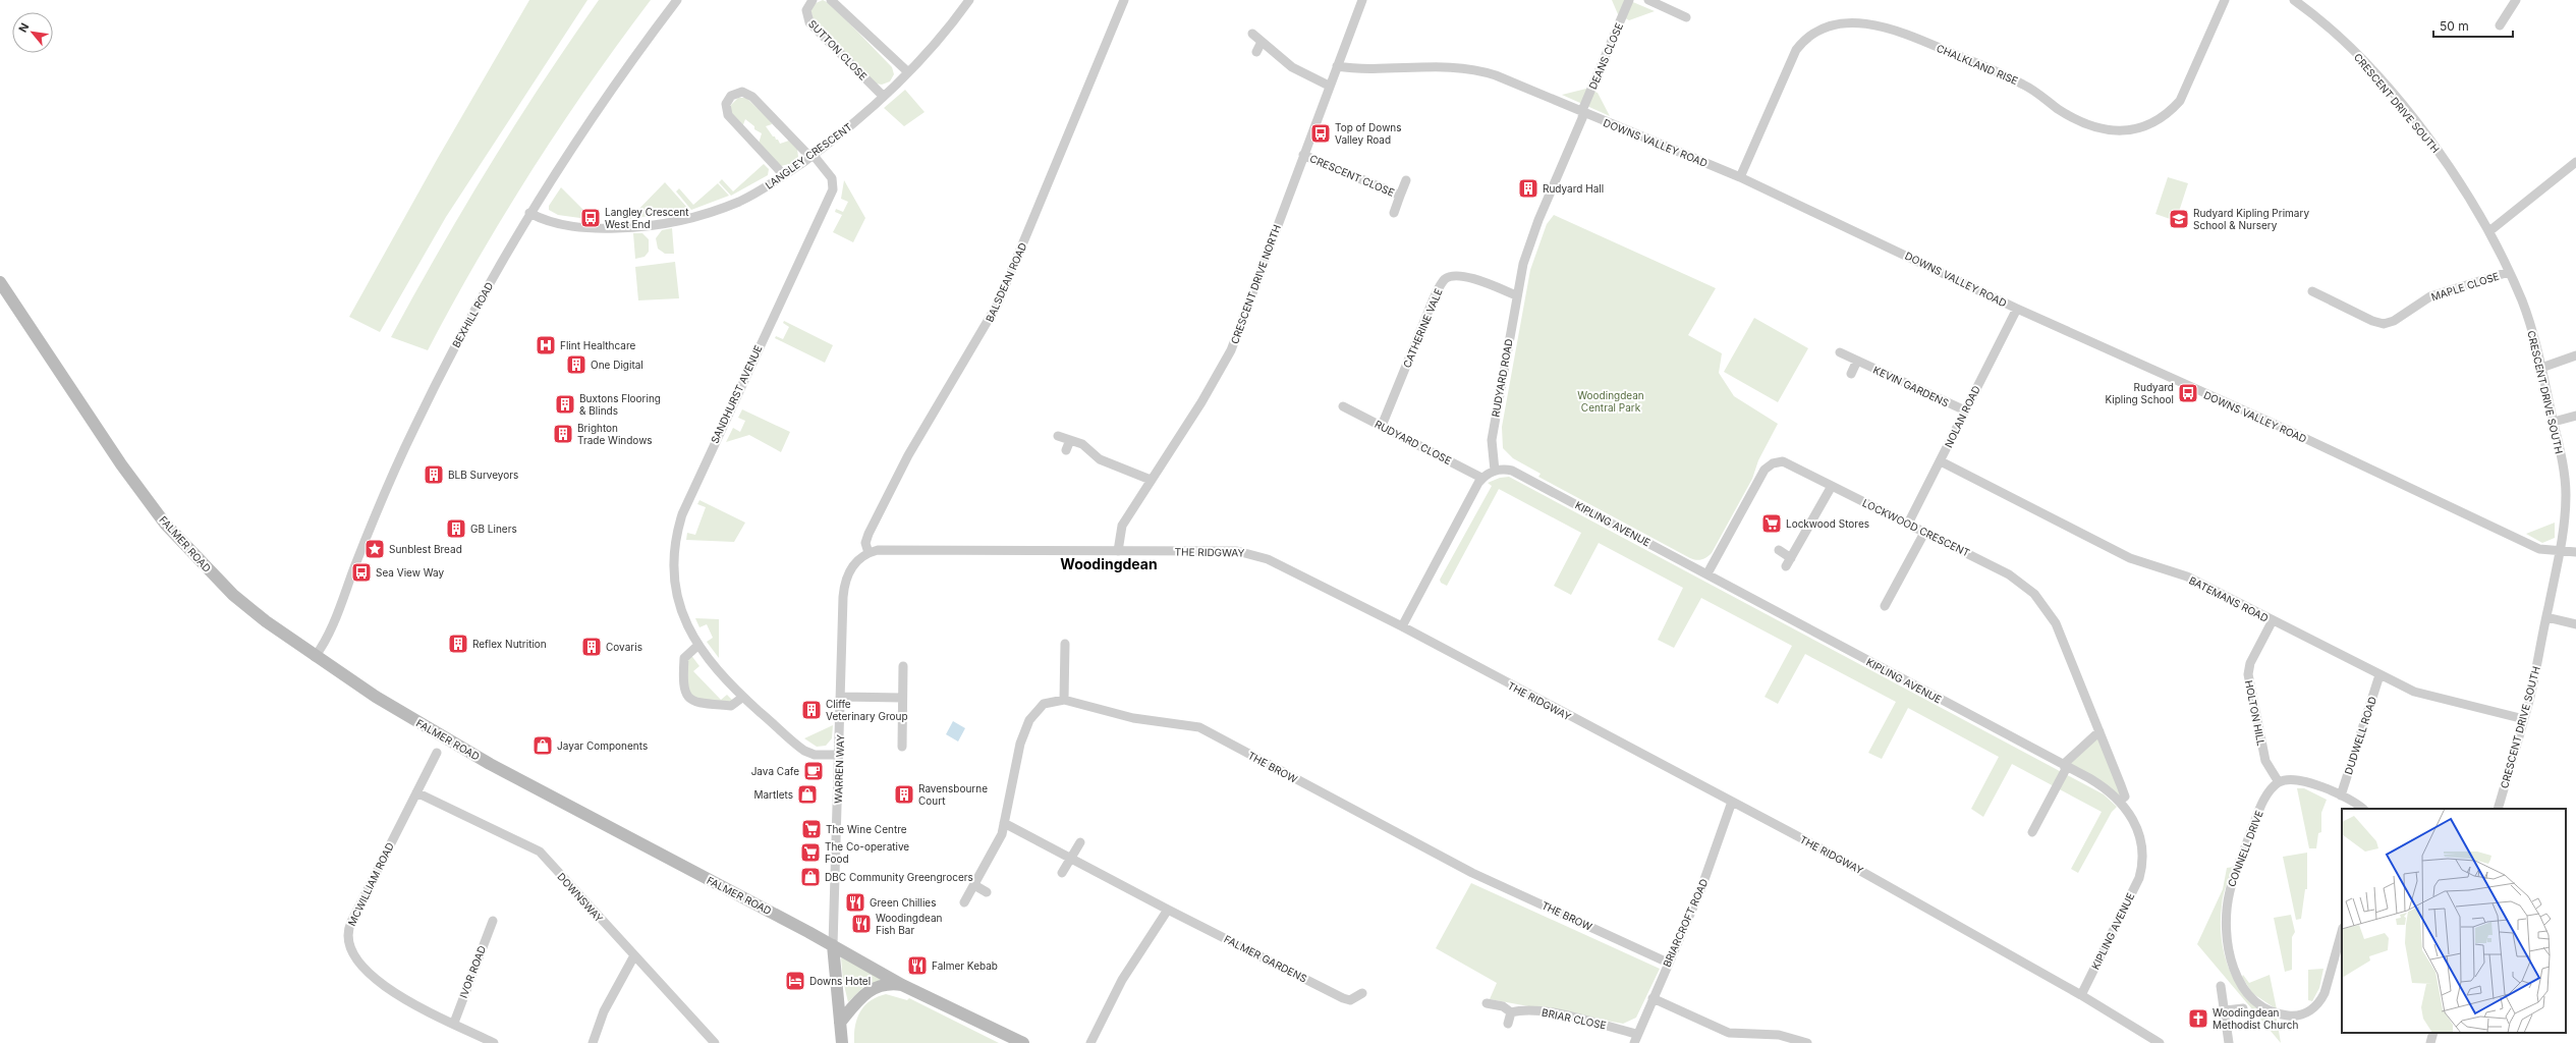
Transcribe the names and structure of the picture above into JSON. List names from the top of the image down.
{
  "streets": {
    "main road": ["FALMER ROAD"],
    "street": [
      "SUTTON CLOSE",
      "DEANS CLOSE",
      "CHALKLAND RISE",
      "CRESCENT DRIVE SOUTH",
      "DOWNS VALLEY ROAD",
      "LANGLEY CRESCENT",
      "CRESCENT CLOSE",
      "BALSDEAN ROAD",
      "CRESCENT DRIVE NORTH",
      "MAPLE CLOSE",
      "BEXHILL ROAD",
      "CATHERINE VALE",
      "RUDYARD ROAD",
      "KEVIN GARDENS",
      "SANDHURST AVENUE",
      "NOLAN ROAD",
      "RUDYARD CLOSE",
      "KIPLING AVENUE",
      "LOCKWOOD CRESCENT",
      "THE RIDGWAY",
      "BATEMANS ROAD",
      "HOLTON HILL",
      "DUDWELL ROAD",
      "THE BROW",
      "WARREN WAY",
      "CONNELL DRIVE",
      "MCWILLIAM ROAD",
      "DOWNSWAY",
      "BRIARCROFT ROAD",
      "FALMER GARDENS",
      "IVOR ROAD",
      "BRIAR CLOSE"
    ]
  },
  "crossings": [
    ["SUTTON CLOSE", "LANGLEY CRESCENT"],
    ["DEANS CLOSE", "DOWNS VALLEY ROAD"],
    ["DEANS CLOSE", "RUDYARD ROAD"],
    ["CHALKLAND RISE", "DOWNS VALLEY ROAD"],
    ["CRESCENT DRIVE SOUTH", "DOWNS VALLEY ROAD"],
    ["CRESCENT DRIVE SOUTH", "MAPLE CLOSE"],
    ["CRESCENT DRIVE SOUTH", "BATEMANS ROAD"],
    ["DOWNS VALLEY ROAD", "CRESCENT DRIVE NORTH"],
    ["DOWNS VALLEY ROAD", "RUDYARD ROAD"],
    ["DOWNS VALLEY ROAD", "NOLAN ROAD"],
    ["LANGLEY CRESCENT", "BEXHILL ROAD"],
    ["LANGLEY CRESCENT", "SANDHURST AVENUE"],
    ["CRESCENT CLOSE", "CRESCENT DRIVE NORTH"],
    ["BALSDEAN ROAD", "THE RIDGWAY"],
    ["BALSDEAN ROAD", "WARREN WAY"],
    ["CRESCENT DRIVE NORTH", "THE RIDGWAY"],
    ["BEXHILL ROAD", "FALMER ROAD"],
    ["CATHERINE VALE", "RUDYARD ROAD"],
    ["CATHERINE VALE", "RUDYARD CLOSE"],
    ["RUDYARD ROAD", "KIPLING AVENUE"],
    ["KEVIN GARDENS", "NOLAN ROAD"],
    ["SANDHURST AVENUE", "WARREN WAY"],
    ["NOLAN ROAD", "LOCKWOOD CRESCENT"],
    ["NOLAN ROAD", "BATEMANS ROAD"],
    ["KIPLING AVENUE", "LOCKWOOD CRESCENT"],
    ["KIPLING AVENUE", "THE RIDGWAY"],
    ["FALMER ROAD", "WARREN WAY"],
    ["THE RIDGWAY", "WARREN WAY"],
    ["THE RIDGWAY", "BRIARCROFT ROAD"],
    ["BATEMANS ROAD", "HOLTON HILL"],
    ["BATEMANS ROAD", "DUDWELL ROAD"],
    ["HOLTON HILL", "CONNELL DRIVE"],
    ["THE BROW", "BRIARCROFT ROAD"],
    ["THE BROW", "FALMER GARDENS"],
    ["MCWILLIAM ROAD", "DOWNSWAY"],
    ["MCWILLIAM ROAD", "IVOR ROAD"],
    ["BRIARCROFT ROAD", "BRIAR CLOSE"]
  ],
  "districts": ["Woodingdean"],
  "parks": ["Woodingdean Central Park"],
  "places": {
    "bus stop": [
      "Top of Downs Valley Road",
      "Langley Crescent West End",
      "Rudyard Kipling School",
      "Sea View Way"
    ],
    "building": [
      "Rudyard Hall",
      "One Digital",
      "Buxtons Flooring & Blinds",
      "Brighton Trade Windows",
      "BLB Surveyors",
      "GB Liners",
      "Reflex Nutrition",
      "Covaris",
      "Cliffe Veterinary Group",
      "Ravensbourne Court"
    ],
    "school or university": ["Rudyard Kipling Primary School & Nursery"],
    "hospital": ["Flint Healthcare"],
    "supermarket": ["Lockwood Stores", "The Wine Centre", "The Co-operative Food"],
    "place": ["Sunblest Bread"],
    "shop": ["Jayar Components", "Martlets", "DBC Community Greengrocers"],
    "cafe": ["Java Cafe"],
    "restaurant": ["Green Chillies", "Woodingdean Fish Bar", "Falmer Kebab"],
    "hotel": ["Downs Hotel"],
    "church": ["Woodingdean Methodist Church"]
  },
  "scale_bar": "50 m",
  "north": "top left"
}
